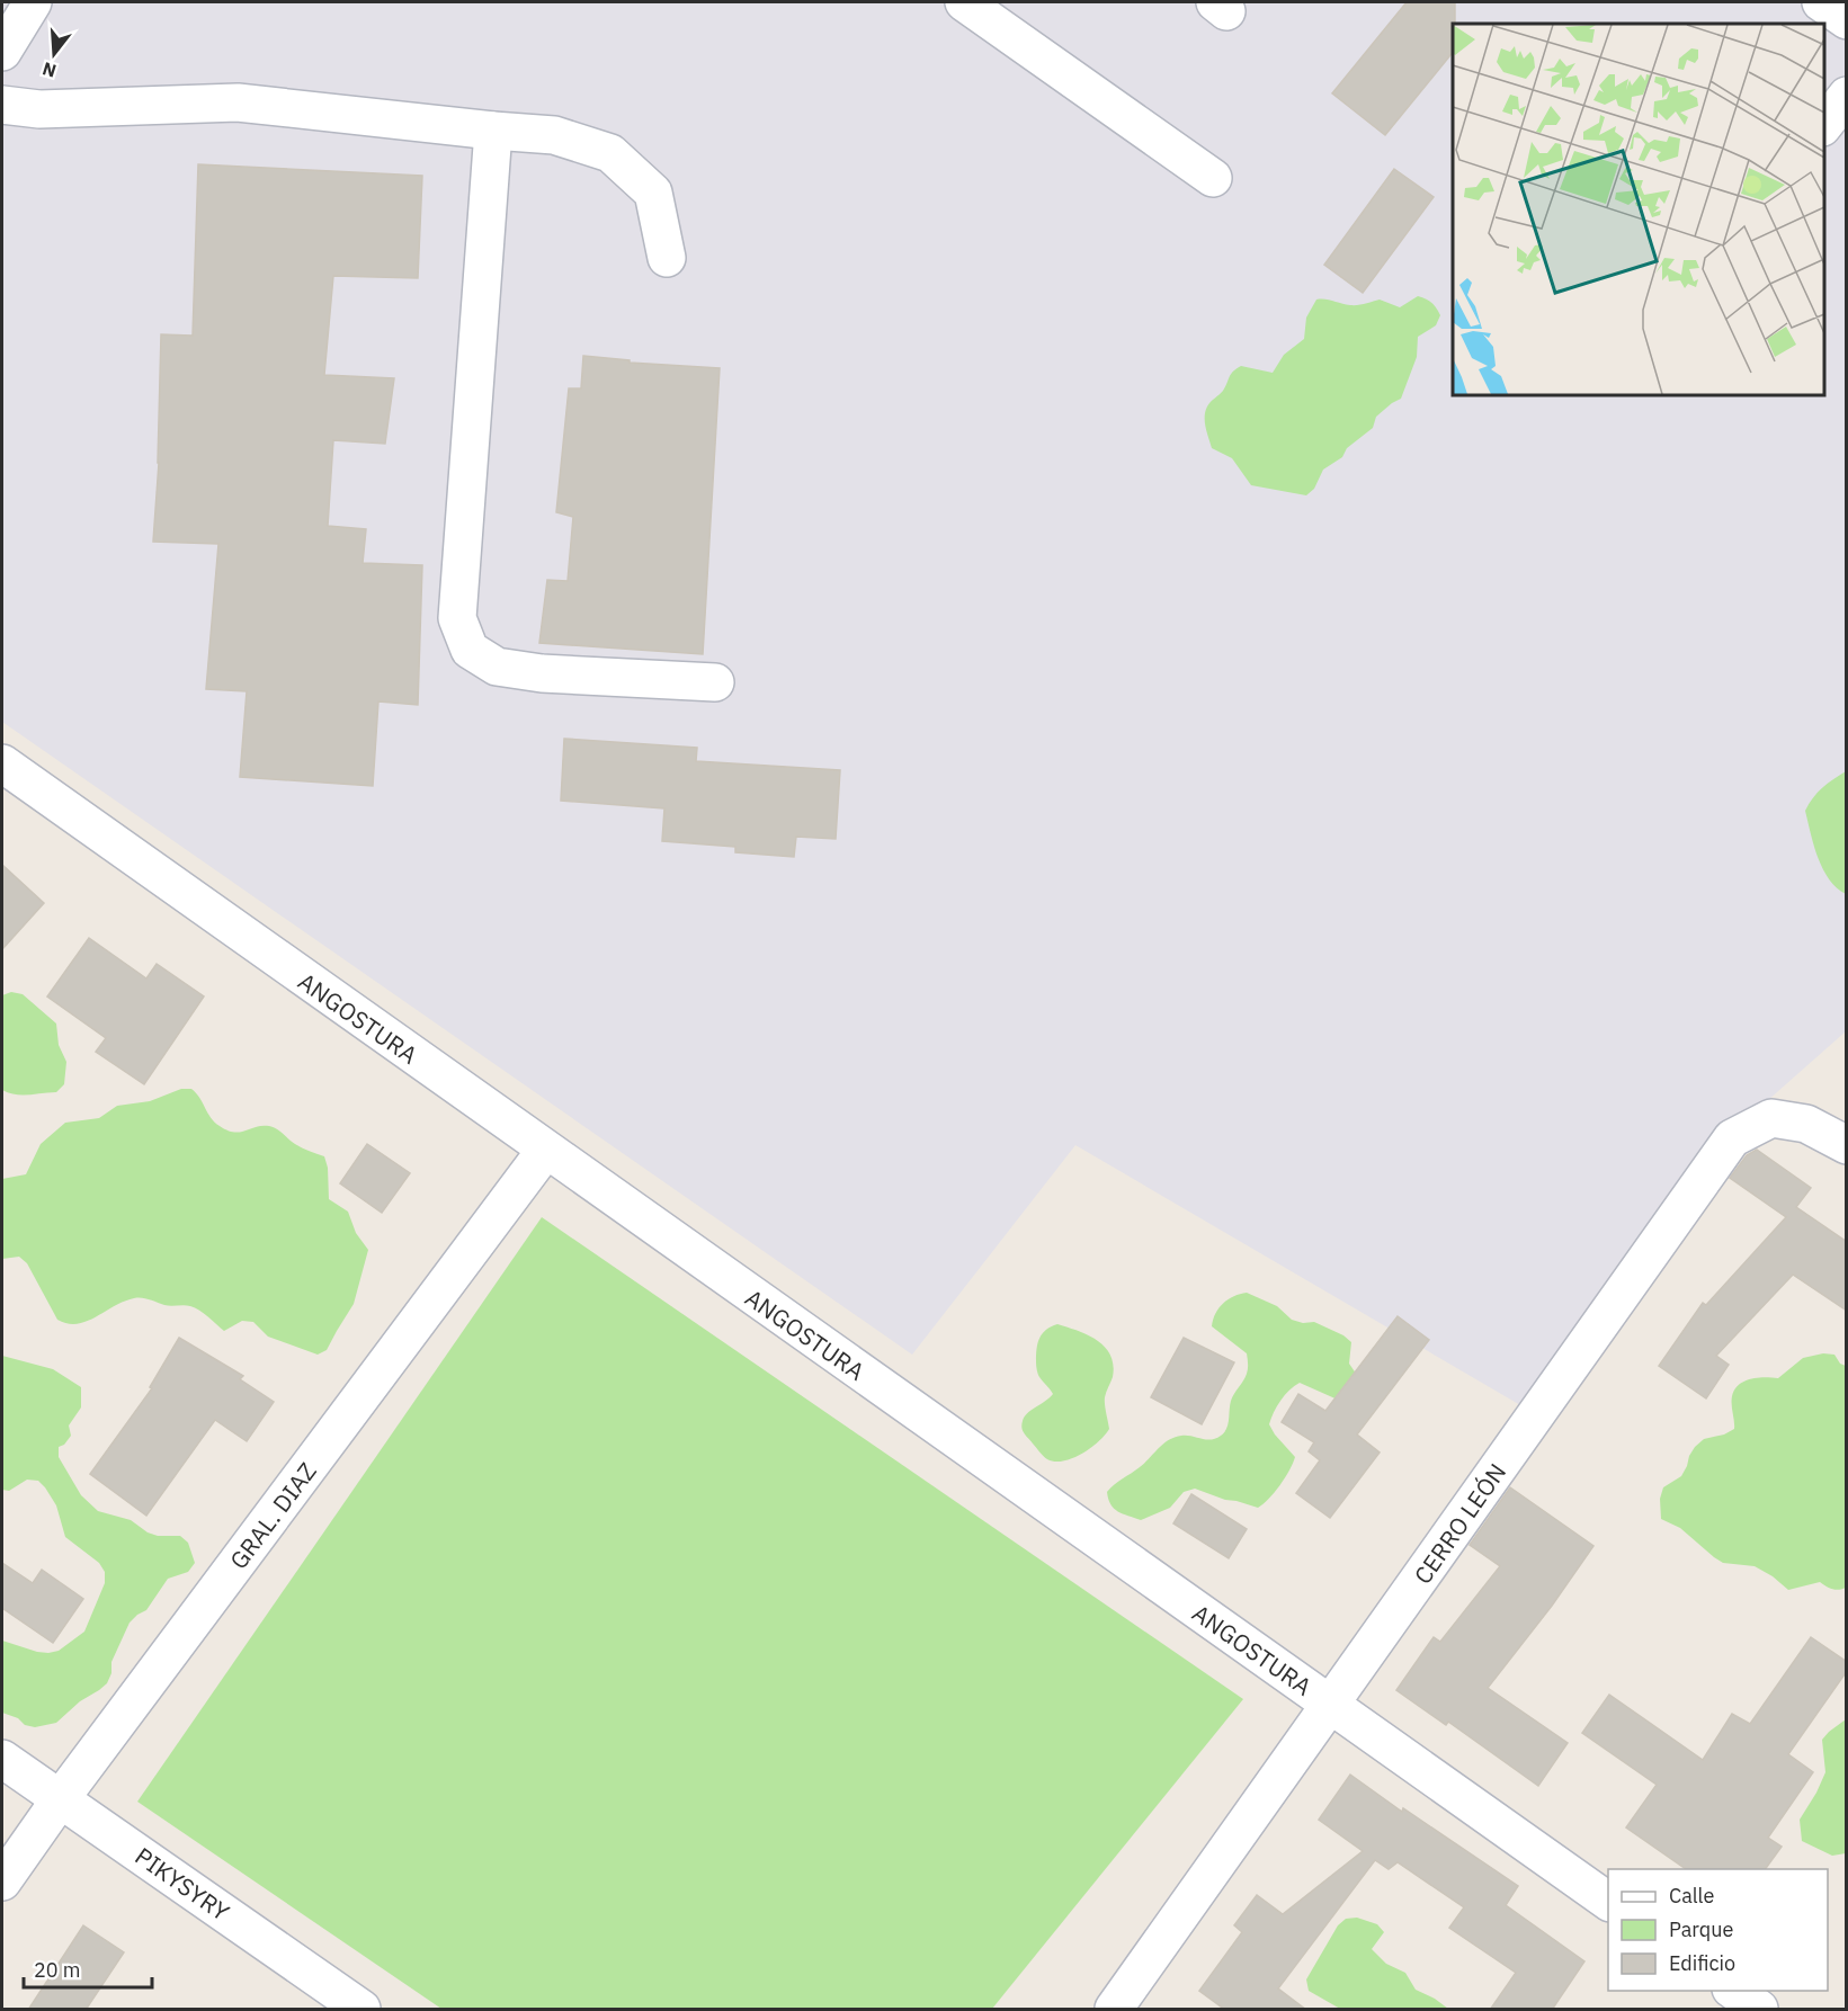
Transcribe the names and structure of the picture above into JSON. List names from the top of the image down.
{
  "streets": {
    "street": [
      "ANGOSTURA",
      "GRAL. DIAZ",
      "CERRO LEÓN",
      "PIKYSYRY"
    ]
  },
  "crossings": [
    ["ANGOSTURA", "GRAL. DIAZ"],
    ["ANGOSTURA", "CERRO LEÓN"],
    ["GRAL. DIAZ", "PIKYSYRY"]
  ],
  "legend": ["Calle", "Parque", "Edificio"],
  "scale_bar": "20 m",
  "north": "bottom"
}
